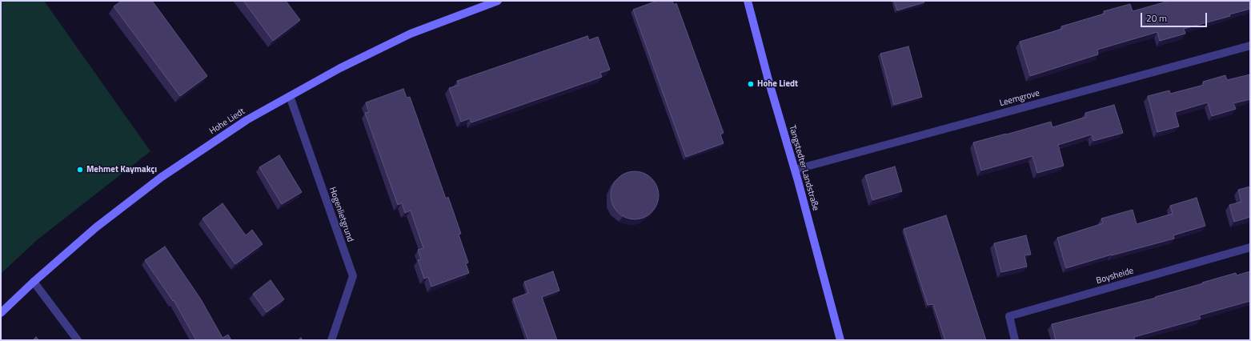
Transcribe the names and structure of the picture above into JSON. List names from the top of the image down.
{
  "streets": {
    "street": [
      "Leemgrove",
      "Hohe Liedt",
      "Tangstedter Landstraße",
      "Hogenlietgrund",
      "Boysheide"
    ]
  },
  "crossings": [
    ["Leemgrove", "Tangstedter Landstraße"],
    ["Hohe Liedt", "Hogenlietgrund"]
  ],
  "places": ["Hohe Liedt", "Mehmet Kaymakçı"],
  "scale_bar": "20 m"
}
